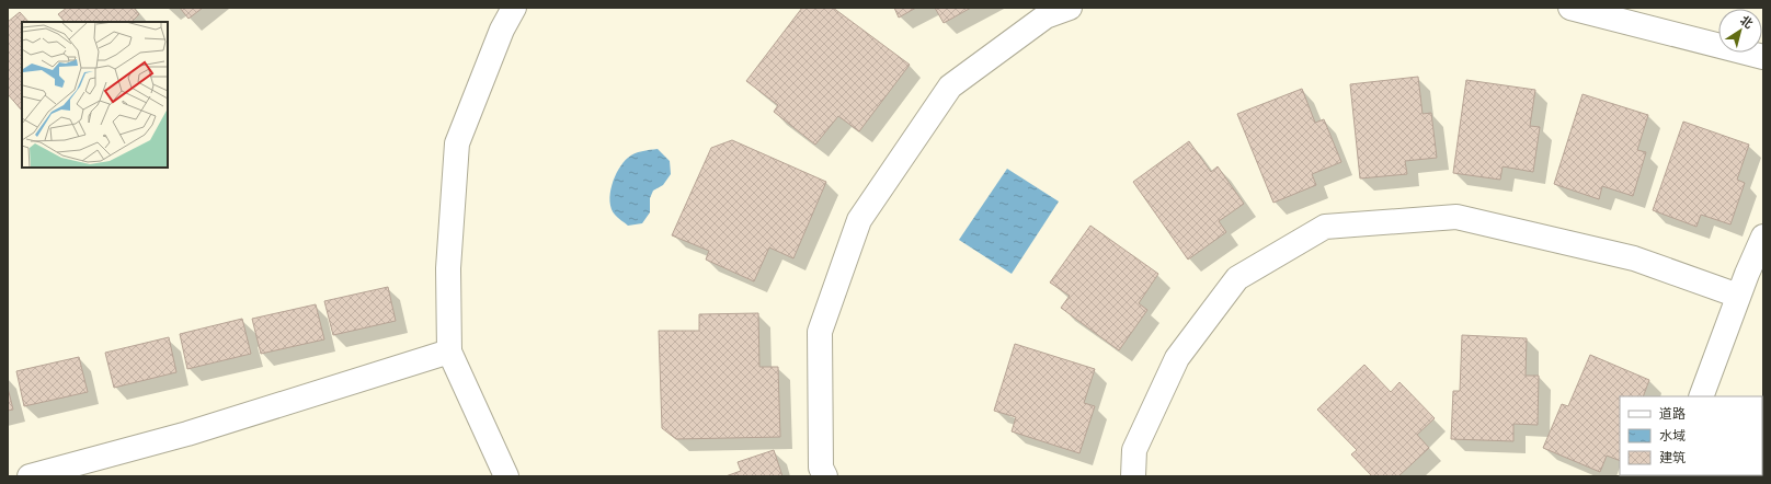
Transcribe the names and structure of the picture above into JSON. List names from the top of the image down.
{
  "legend": ["道路", "水域", "建筑"],
  "north": "top right"
}
